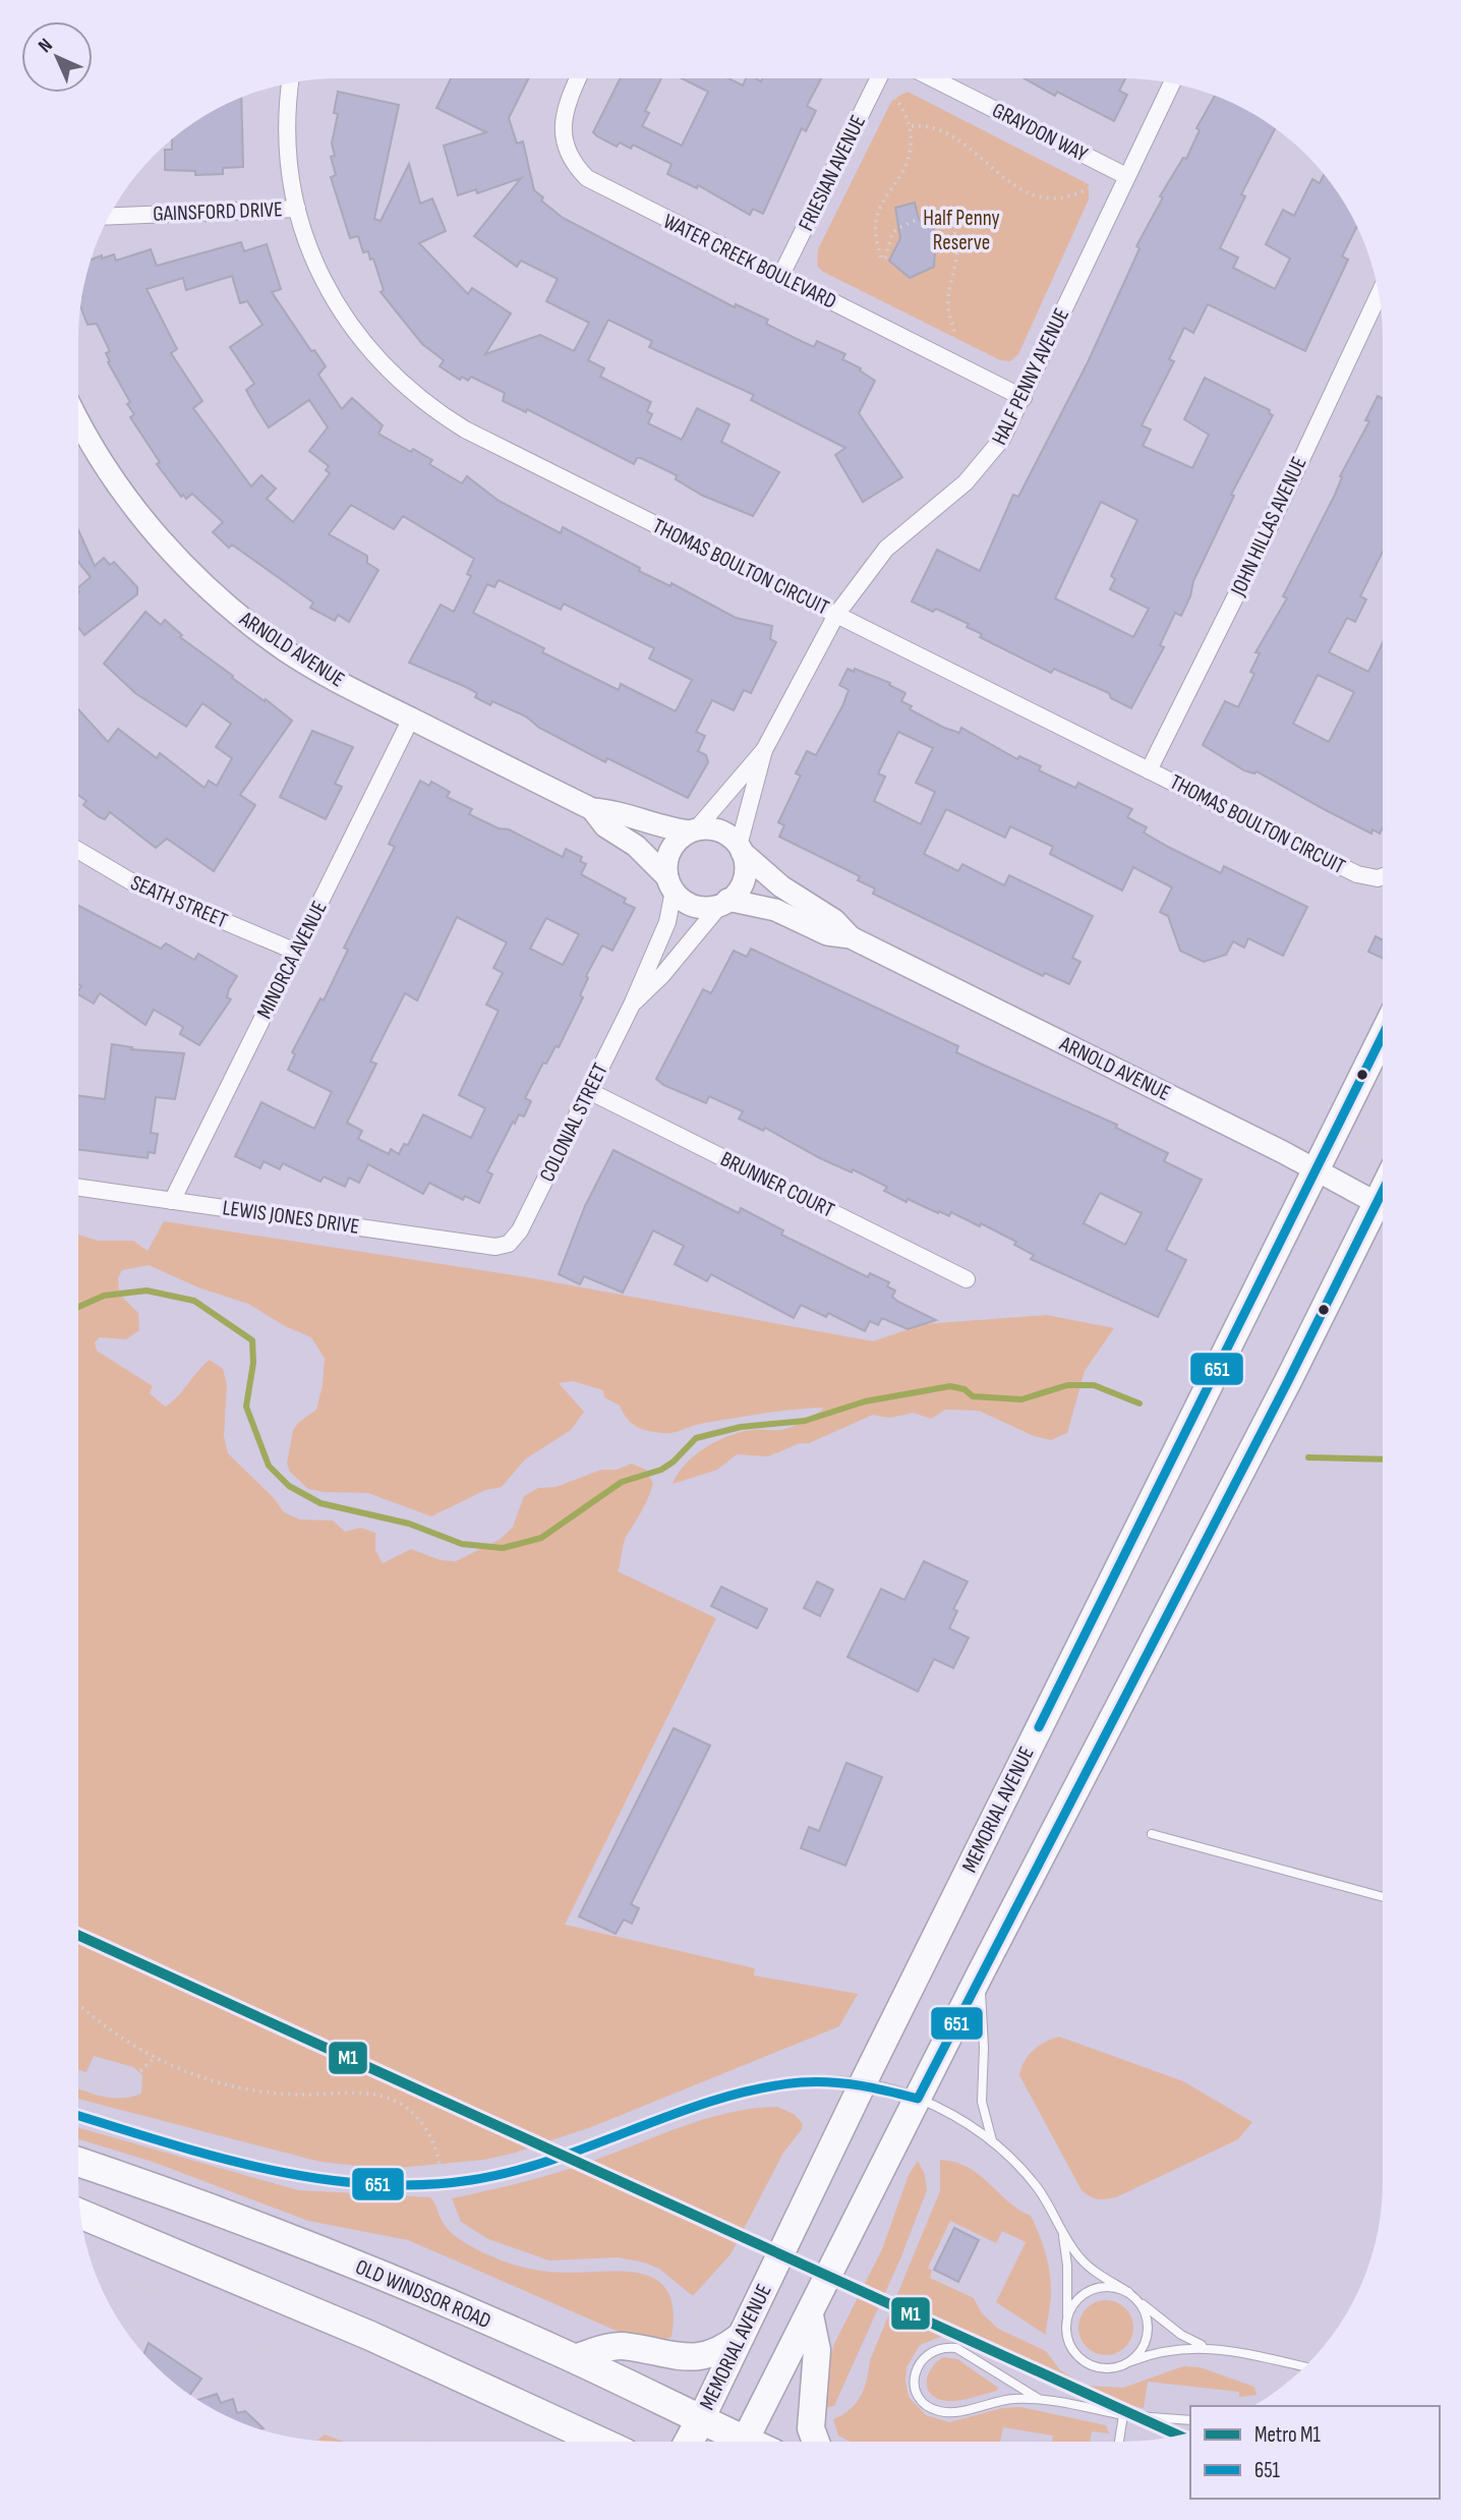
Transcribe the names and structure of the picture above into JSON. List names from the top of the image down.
{
  "streets": {
    "highway": ["OLD WINDSOR ROAD"],
    "main road": ["MEMORIAL AVENUE"],
    "street": [
      "GRAYDON WAY",
      "FRIESIAN AVENUE",
      "GAINSFORD DRIVE",
      "WATER CREEK BOULEVARD",
      "HALF PENNY AVENUE",
      "JOHN HILLAS AVENUE",
      "THOMAS BOULTON CIRCUIT",
      "ARNOLD AVENUE",
      "SEATH STREET",
      "MINORCA AVENUE",
      "COLONIAL STREET",
      "BRUNNER COURT",
      "LEWIS JONES DRIVE"
    ]
  },
  "crossings": [
    ["GRAYDON WAY", "HALF PENNY AVENUE"],
    ["FRIESIAN AVENUE", "WATER CREEK BOULEVARD"],
    ["GAINSFORD DRIVE", "THOMAS BOULTON CIRCUIT"],
    ["WATER CREEK BOULEVARD", "HALF PENNY AVENUE"],
    ["HALF PENNY AVENUE", "THOMAS BOULTON CIRCUIT"],
    ["HALF PENNY AVENUE", "ARNOLD AVENUE"],
    ["HALF PENNY AVENUE", "COLONIAL STREET"],
    ["JOHN HILLAS AVENUE", "THOMAS BOULTON CIRCUIT"],
    ["ARNOLD AVENUE", "MINORCA AVENUE"],
    ["ARNOLD AVENUE", "COLONIAL STREET"],
    ["ARNOLD AVENUE", "MEMORIAL AVENUE"],
    ["SEATH STREET", "MINORCA AVENUE"],
    ["MINORCA AVENUE", "LEWIS JONES DRIVE"],
    ["COLONIAL STREET", "BRUNNER COURT"],
    ["COLONIAL STREET", "LEWIS JONES DRIVE"],
    ["MEMORIAL AVENUE", "OLD WINDSOR ROAD"]
  ],
  "parks": ["Half Penny Reserve"],
  "lines": ["transit line 651", "metro line M1"],
  "legend": ["Metro M1", "651"],
  "north": "top left"
}
